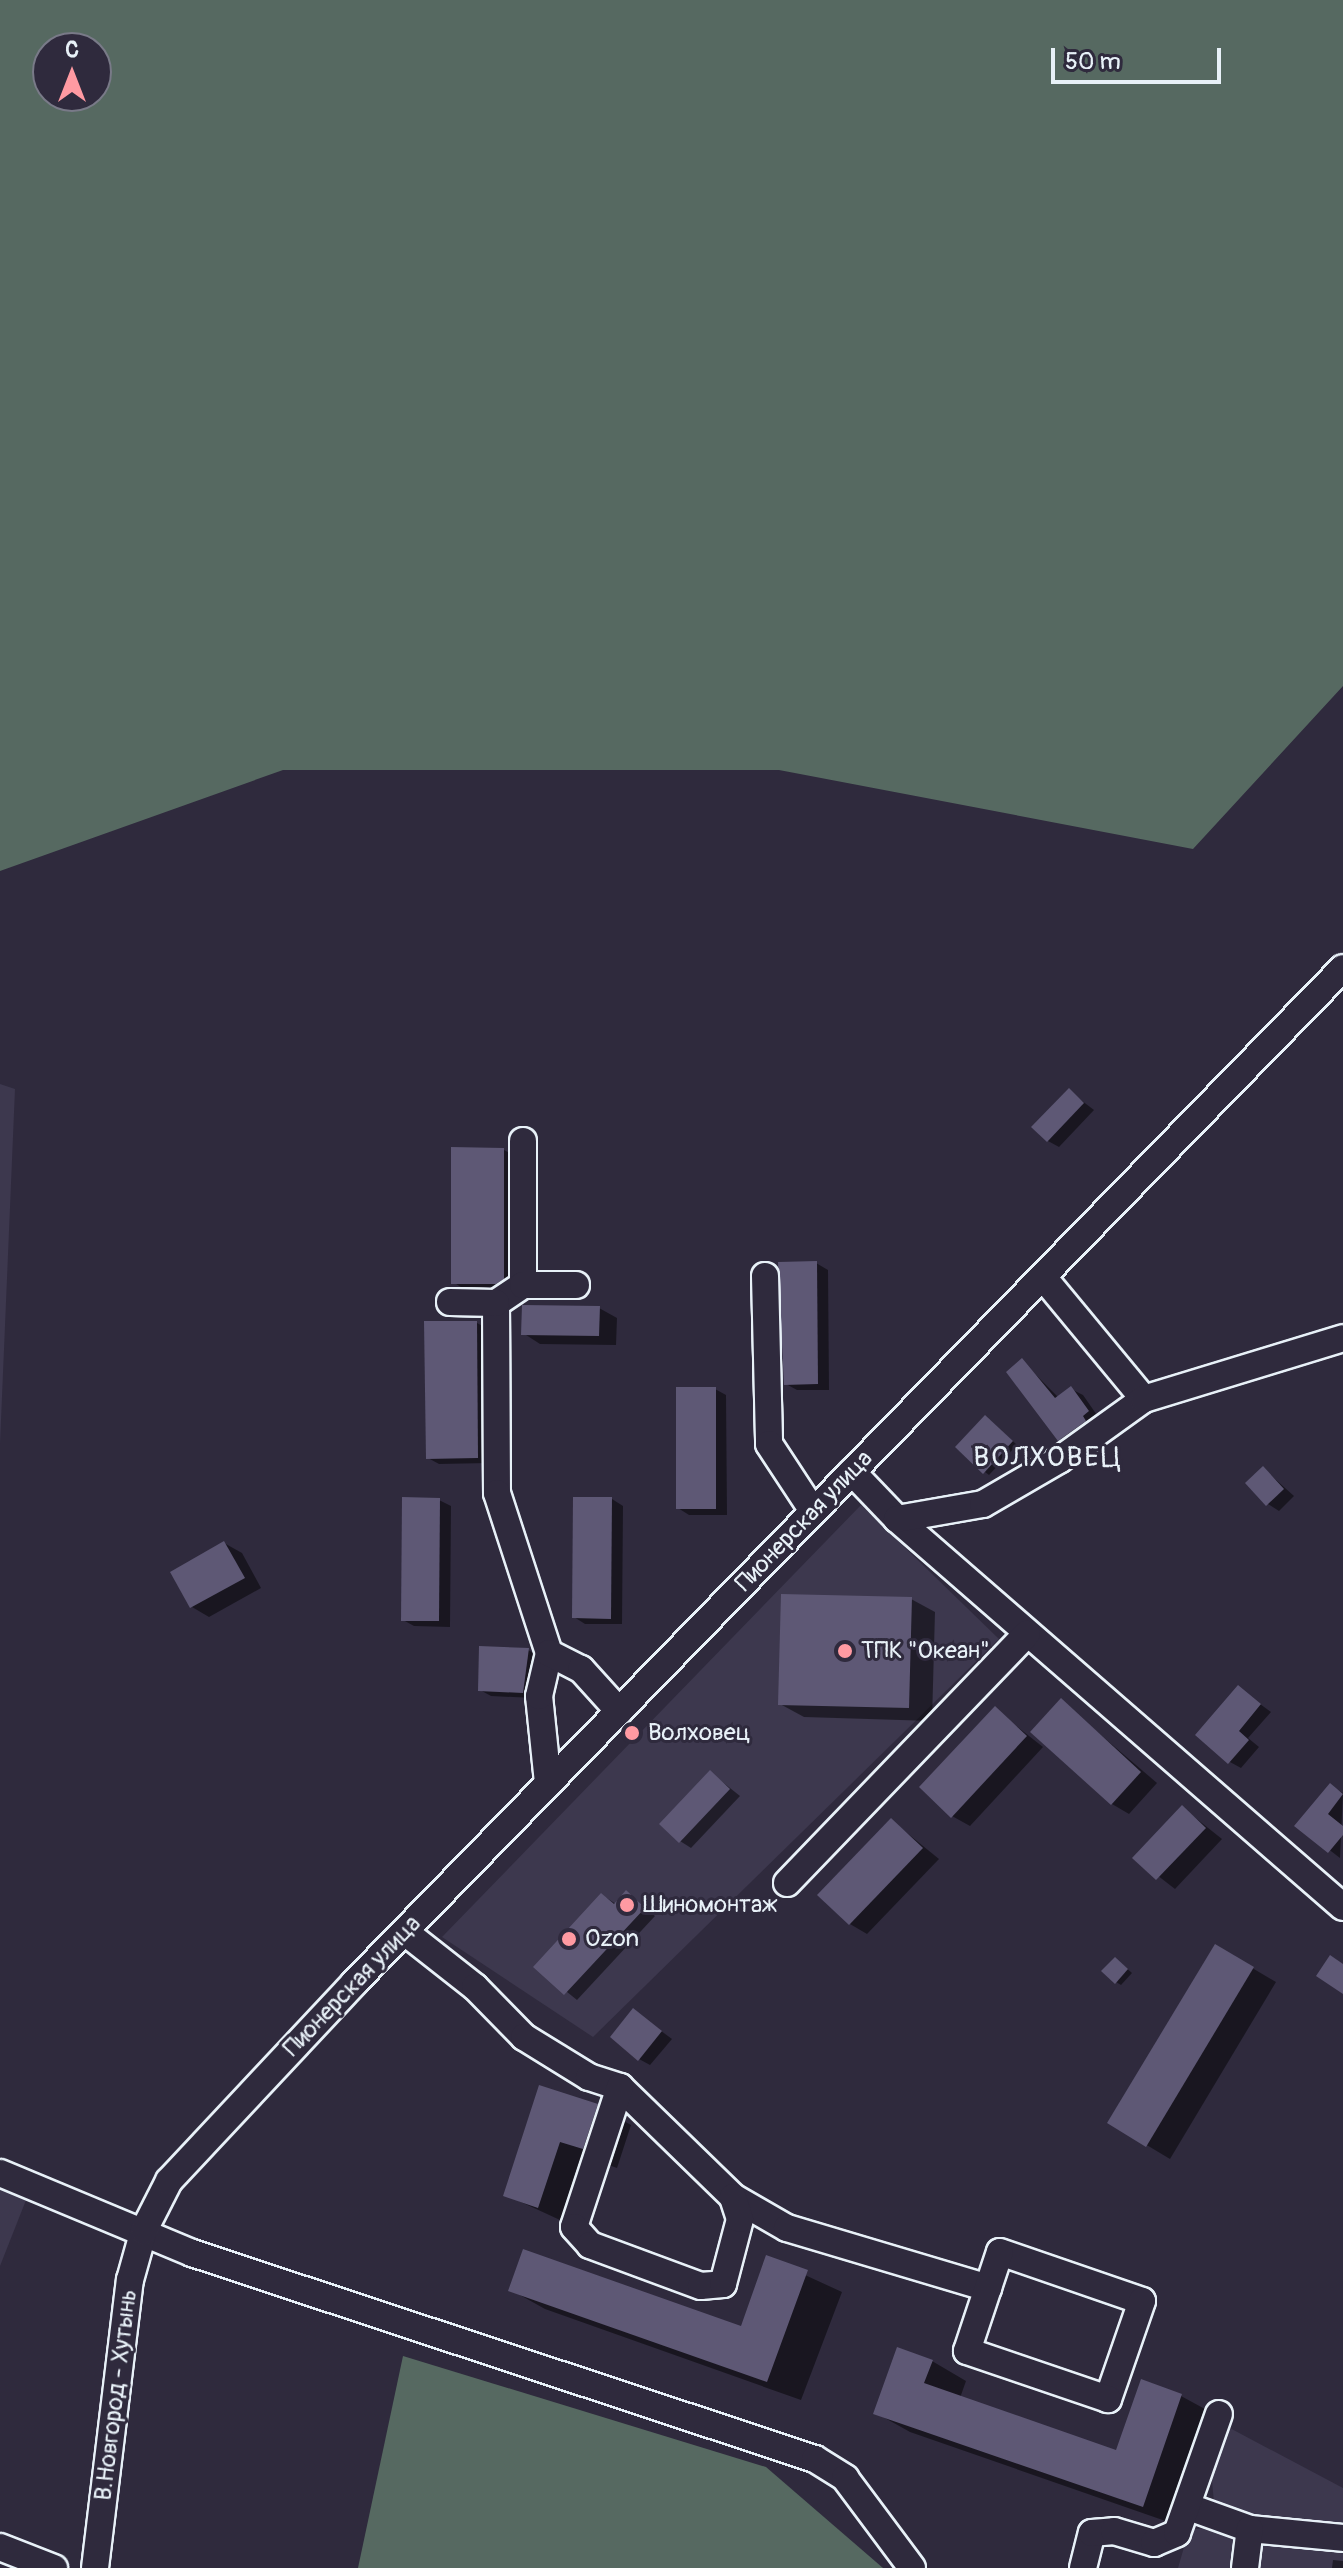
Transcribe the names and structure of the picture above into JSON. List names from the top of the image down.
{
  "streets": {
    "street": ["Пионерская улица", "В.Новгород - Хутынь"]
  },
  "crossings": [
    ["Пионерская улица", "В.Новгород - Хутынь"]
  ],
  "districts": ["ВОЛХОВЕЦ"],
  "places": [
    "ТПК \"Океан\"",
    "Волховец",
    "Шиномонтаж",
    "Ozon"
  ],
  "scale_bar": "50 m",
  "north": "top"
}
